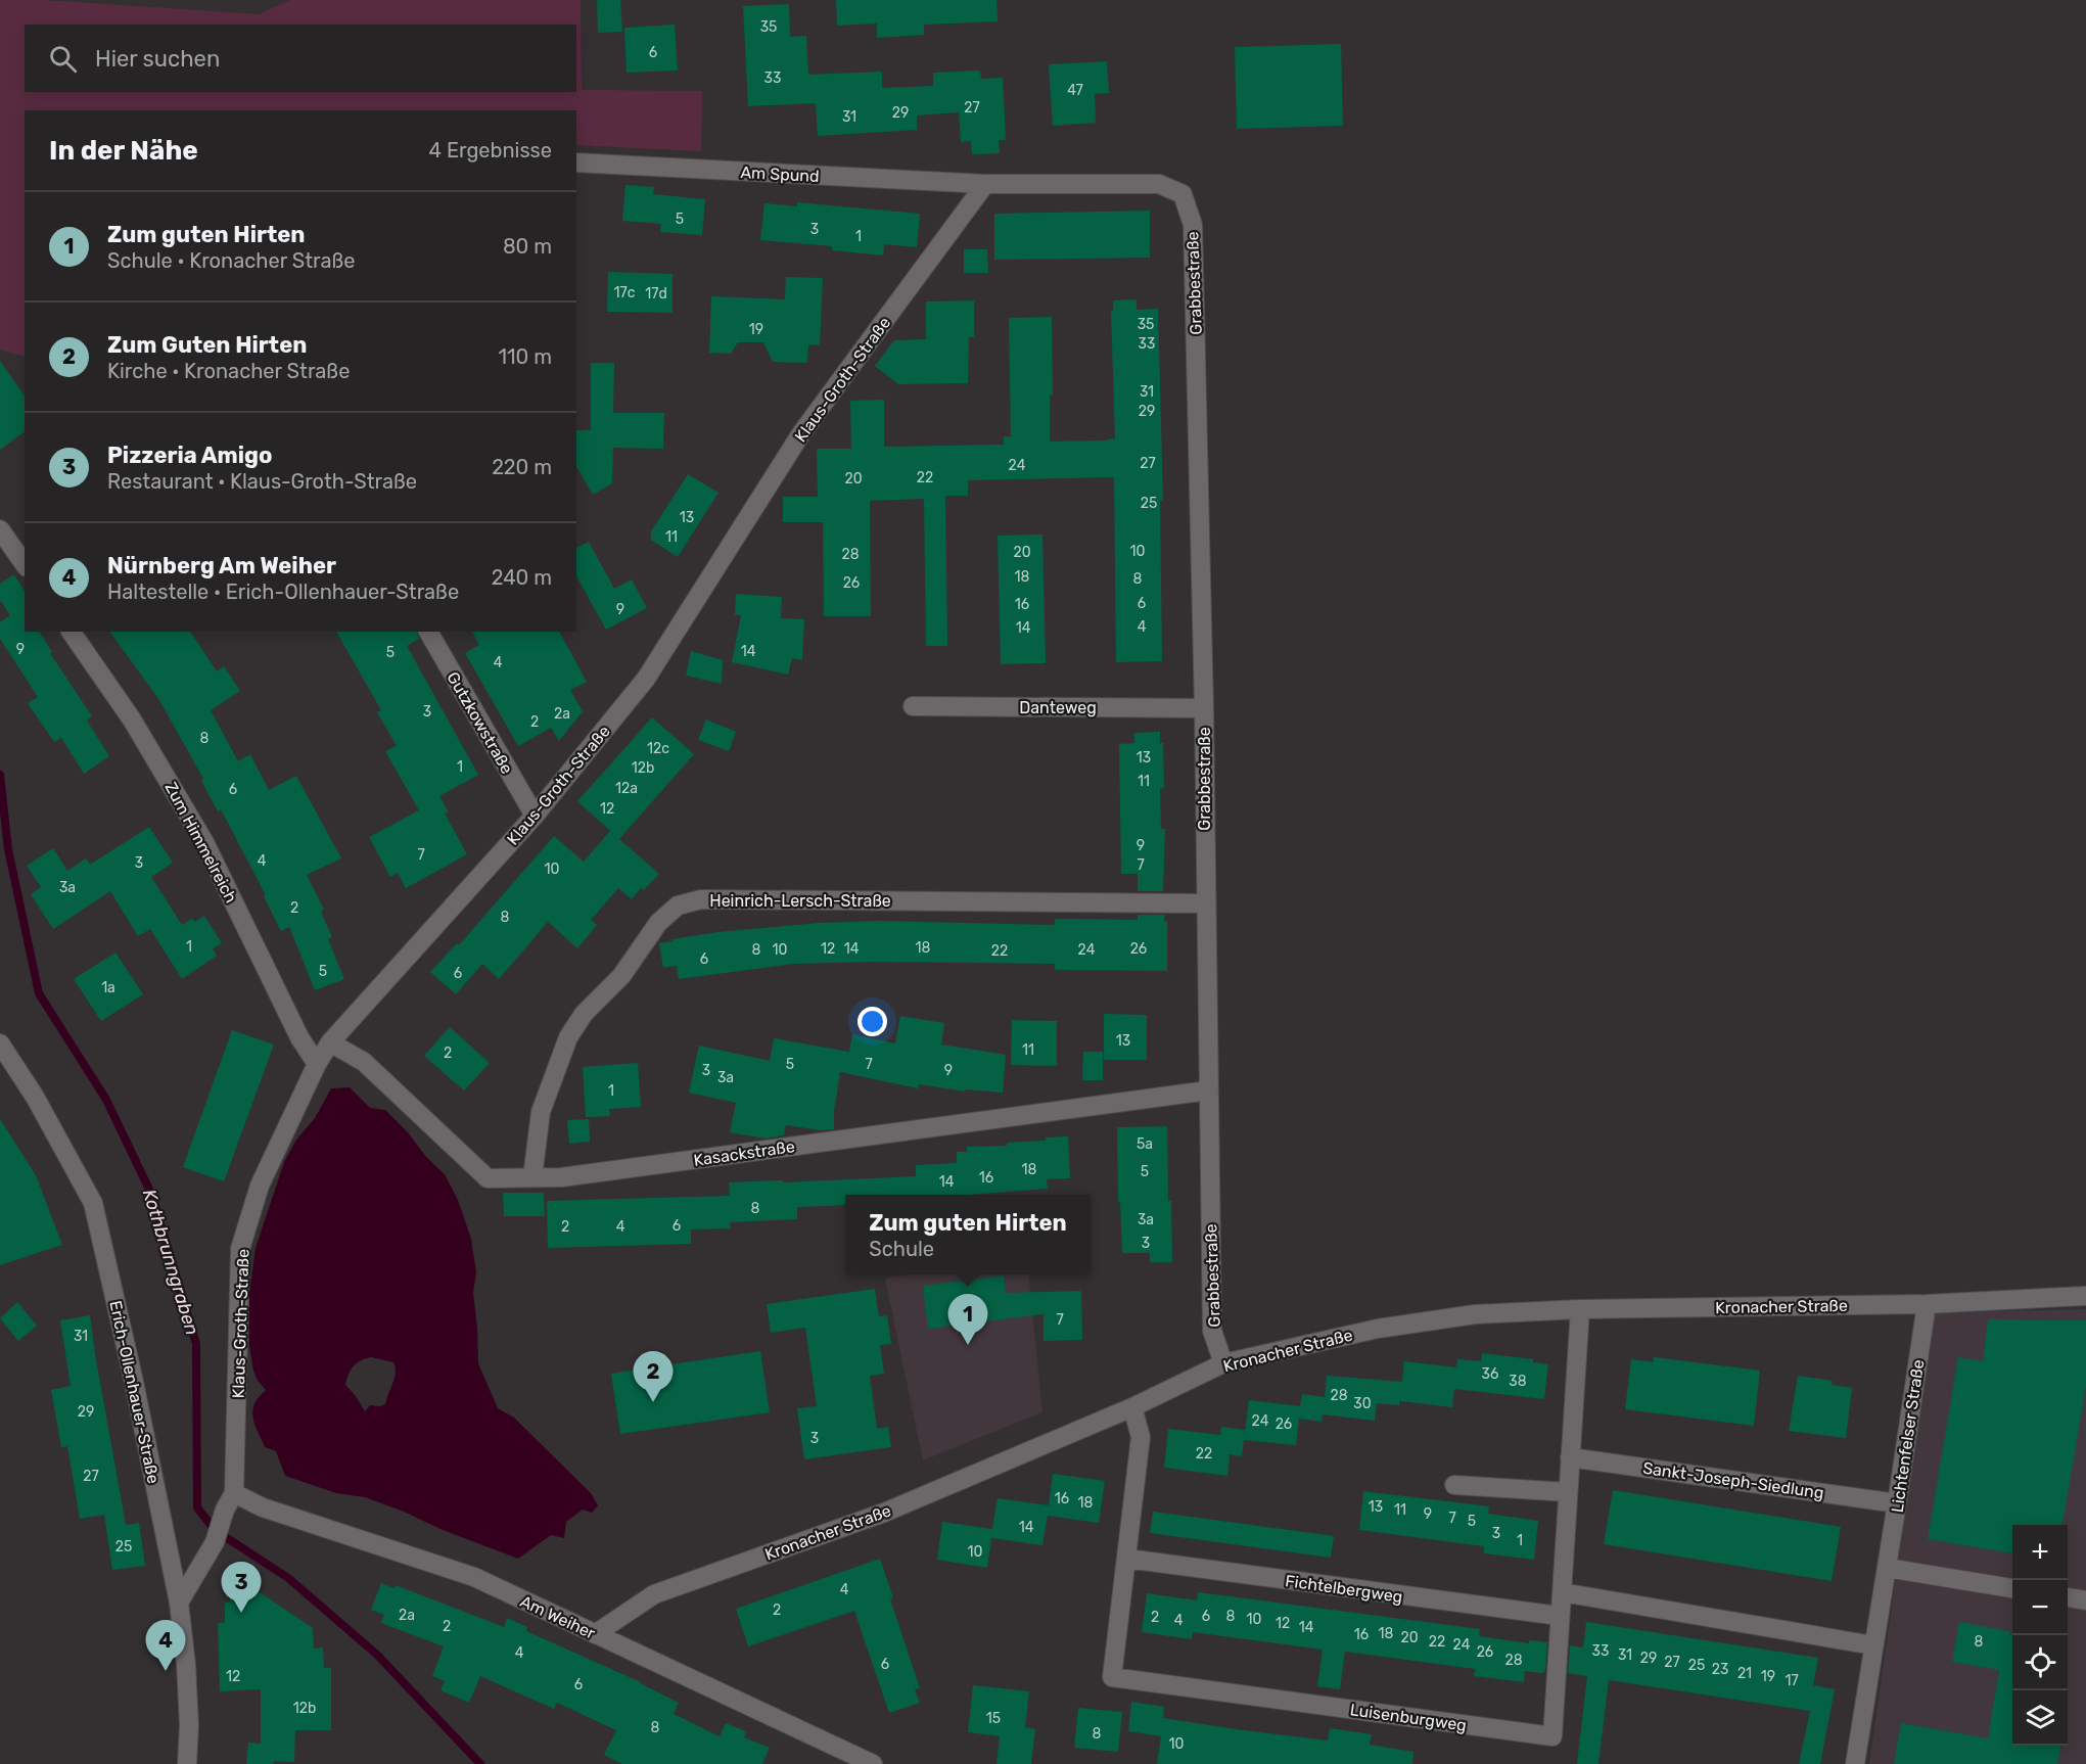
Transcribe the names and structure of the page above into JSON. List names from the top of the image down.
{
  "streets": {
    "street": [
      "Am Spund",
      "Grabbestraße",
      "Klaus-Groth-Straße",
      "Danteweg",
      "Gutzkowstraße",
      "Zum Himmelreich",
      "Heinrich-Lersch-Straße",
      "Kasackstraße",
      "Kronacher Straße",
      "Erich-Ollenhauer-Straße",
      "Lichtenfelser Straße",
      "Sankt-Joseph-Siedlung",
      "Fichtelbergweg",
      "Am Weiher",
      "Luisenburgweg"
    ]
  },
  "crossings": [
    ["Am Spund", "Grabbestraße"],
    ["Am Spund", "Klaus-Groth-Straße"],
    ["Grabbestraße", "Klaus-Groth-Straße"],
    ["Grabbestraße", "Danteweg"],
    ["Grabbestraße", "Heinrich-Lersch-Straße"],
    ["Grabbestraße", "Kasackstraße"],
    ["Grabbestraße", "Kronacher Straße"],
    ["Klaus-Groth-Straße", "Gutzkowstraße"],
    ["Klaus-Groth-Straße", "Zum Himmelreich"],
    ["Klaus-Groth-Straße", "Kasackstraße"],
    ["Klaus-Groth-Straße", "Erich-Ollenhauer-Straße"],
    ["Klaus-Groth-Straße", "Am Weiher"],
    ["Heinrich-Lersch-Straße", "Kasackstraße"],
    ["Kronacher Straße", "Lichtenfelser Straße"],
    ["Kronacher Straße", "Am Weiher"],
    ["Kronacher Straße", "Luisenburgweg"],
    ["Lichtenfelser Straße", "Sankt-Joseph-Siedlung"],
    ["Sankt-Joseph-Siedlung", "Luisenburgweg"],
    ["Fichtelbergweg", "Luisenburgweg"]
  ],
  "water": ["Kothbrunngraben"],
  "house_numbers": [
    "35",
    "6",
    "33",
    "47",
    "27",
    "29",
    "31",
    "5",
    "3",
    "1",
    "17c",
    "17d",
    "35",
    "19",
    "33",
    "31",
    "29",
    "27",
    "24",
    "22",
    "20",
    "25",
    "13",
    "11",
    "10",
    "20",
    "28",
    "18",
    "8",
    "26",
    "6",
    "16",
    "9",
    "4",
    "14",
    "9",
    "14",
    "5",
    "4",
    "3",
    "2a",
    "2",
    "8",
    "12c",
    "13",
    "1",
    "12b",
    "11",
    "12a",
    "6",
    "12",
    "9",
    "7",
    "4",
    "3",
    "7",
    "10",
    "3a",
    "2",
    "8",
    "1",
    "18",
    "12",
    "14",
    "26",
    "8",
    "10",
    "24",
    "22",
    "6",
    "5",
    "6",
    "1a",
    "13",
    "11",
    "2",
    "5",
    "7",
    "3",
    "9",
    "3a",
    "1",
    "5a",
    "18",
    "5",
    "16",
    "14",
    "8",
    "3a",
    "6",
    "2",
    "4",
    "3",
    "7",
    "31",
    "36",
    "38",
    "28",
    "30",
    "29",
    "24",
    "26",
    "3",
    "22",
    "27",
    "16",
    "18",
    "13",
    "11",
    "9",
    "7",
    "5",
    "14",
    "3",
    "1",
    "25",
    "10",
    "4",
    "2",
    "2a",
    "6",
    "8",
    "2",
    "10",
    "4",
    "12",
    "2",
    "14",
    "18",
    "16",
    "20",
    "22",
    "8",
    "24",
    "33",
    "26",
    "4",
    "31",
    "29",
    "28",
    "27",
    "6",
    "25",
    "23",
    "21",
    "12",
    "19",
    "17",
    "6",
    "12b",
    "15",
    "8",
    "8",
    "10"
  ],
  "page": {
    "search": "Hier suchen",
    "heading": ["In der Nähe", "4 Ergebnisse"],
    "list": [
      {
        "mark": "1",
        "name": "Zum guten Hirten",
        "note": "Schule · Kronacher Straße",
        "value": "80 m"
      },
      {
        "mark": "2",
        "name": "Zum Guten Hirten",
        "note": "Kirche · Kronacher Straße",
        "value": "110 m"
      },
      {
        "mark": "3",
        "name": "Pizzeria Amigo",
        "note": "Restaurant · Klaus-Groth-Straße",
        "value": "220 m"
      },
      {
        "mark": "4",
        "name": "Nürnberg Am Weiher",
        "note": "Haltestelle · Erich-Ollenhauer-Straße",
        "value": "240 m"
      }
    ],
    "popup": ["Zum guten Hirten", "Schule"],
    "pins": [
      "1",
      "2",
      "3",
      "4"
    ],
    "map_buttons": ["+", "−"]
  }
}
